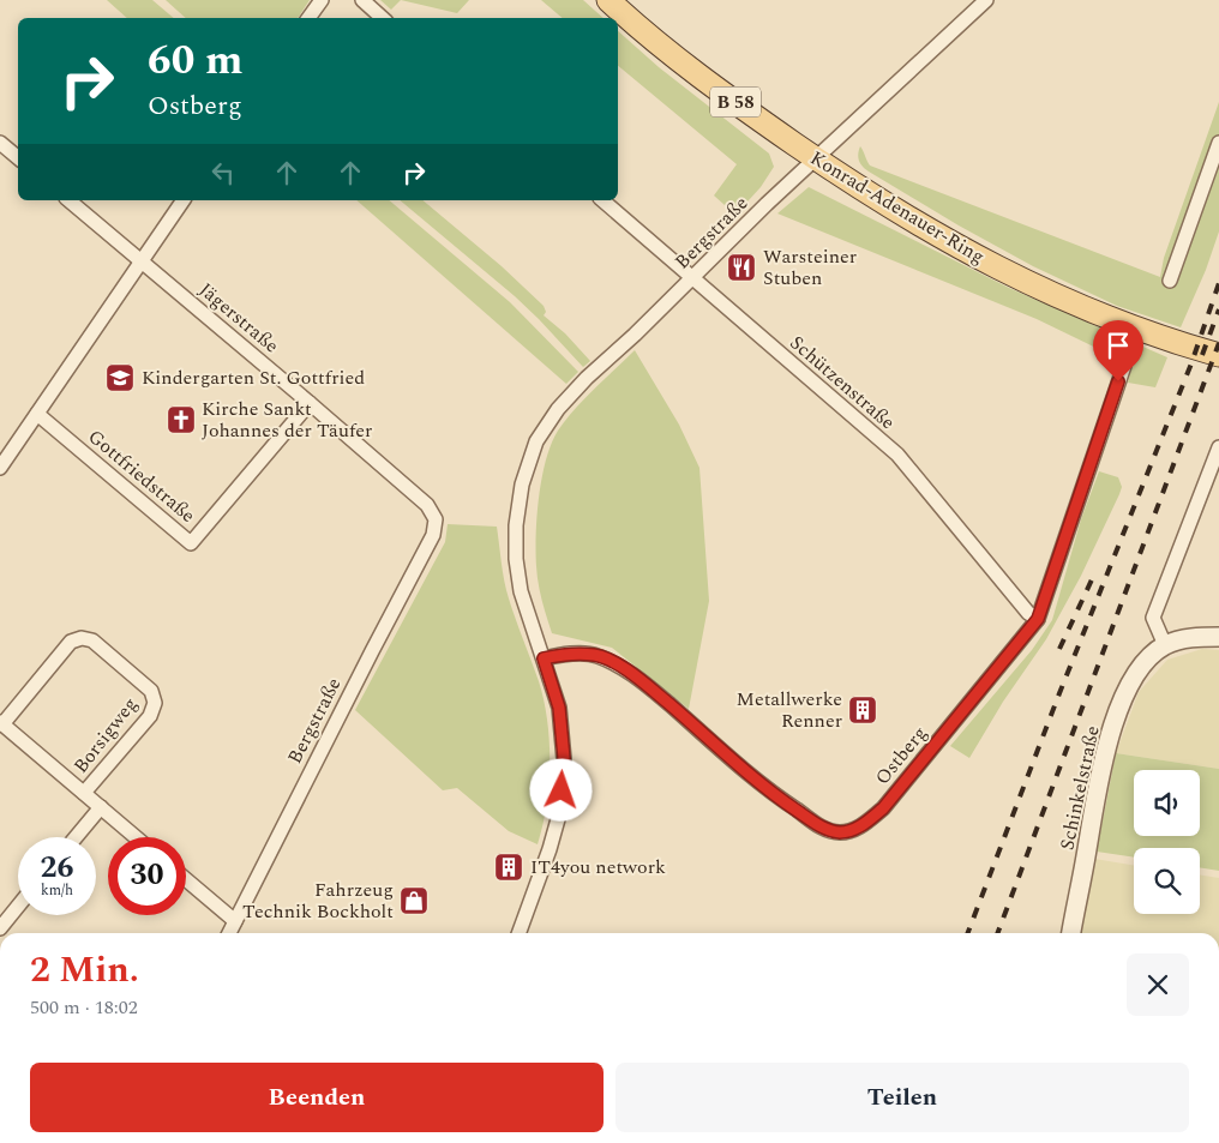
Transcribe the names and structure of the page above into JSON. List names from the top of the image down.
{
  "streets": {
    "main road": ["B 58", "Konrad-Adenauer-Ring"],
    "street": [
      "Bergstraße",
      "Jägerstraße",
      "Schützenstraße",
      "Gottfriedstraße",
      "Borsigweg",
      "Ostberg",
      "Schinkelstraße"
    ]
  },
  "crossings": [
    ["Konrad-Adenauer-Ring", "Bergstraße"],
    ["Bergstraße", "Jägerstraße"],
    ["Bergstraße", "Schützenstraße"],
    ["Bergstraße", "Ostberg"],
    ["Jägerstraße", "Gottfriedstraße"],
    ["Schützenstraße", "Ostberg"]
  ],
  "places": {
    "restaurant": ["Warsteiner Stuben"],
    "school or university": ["Kindergarten St. Gottfried"],
    "church": ["Kirche Sankt Johannes der Täufer"],
    "building": ["Metallwerke Renner", "IT4you network"],
    "shop": ["Fahrzeug Technik Bockholt"]
  },
  "page": {
    "turn": ["60 m", "Ostberg"],
    "speed": "26 km/h",
    "limit": "30",
    "heading": ["2 Min.", "500 m · 18:02"],
    "buttons": ["Beenden", "Teilen"]
  }
}
